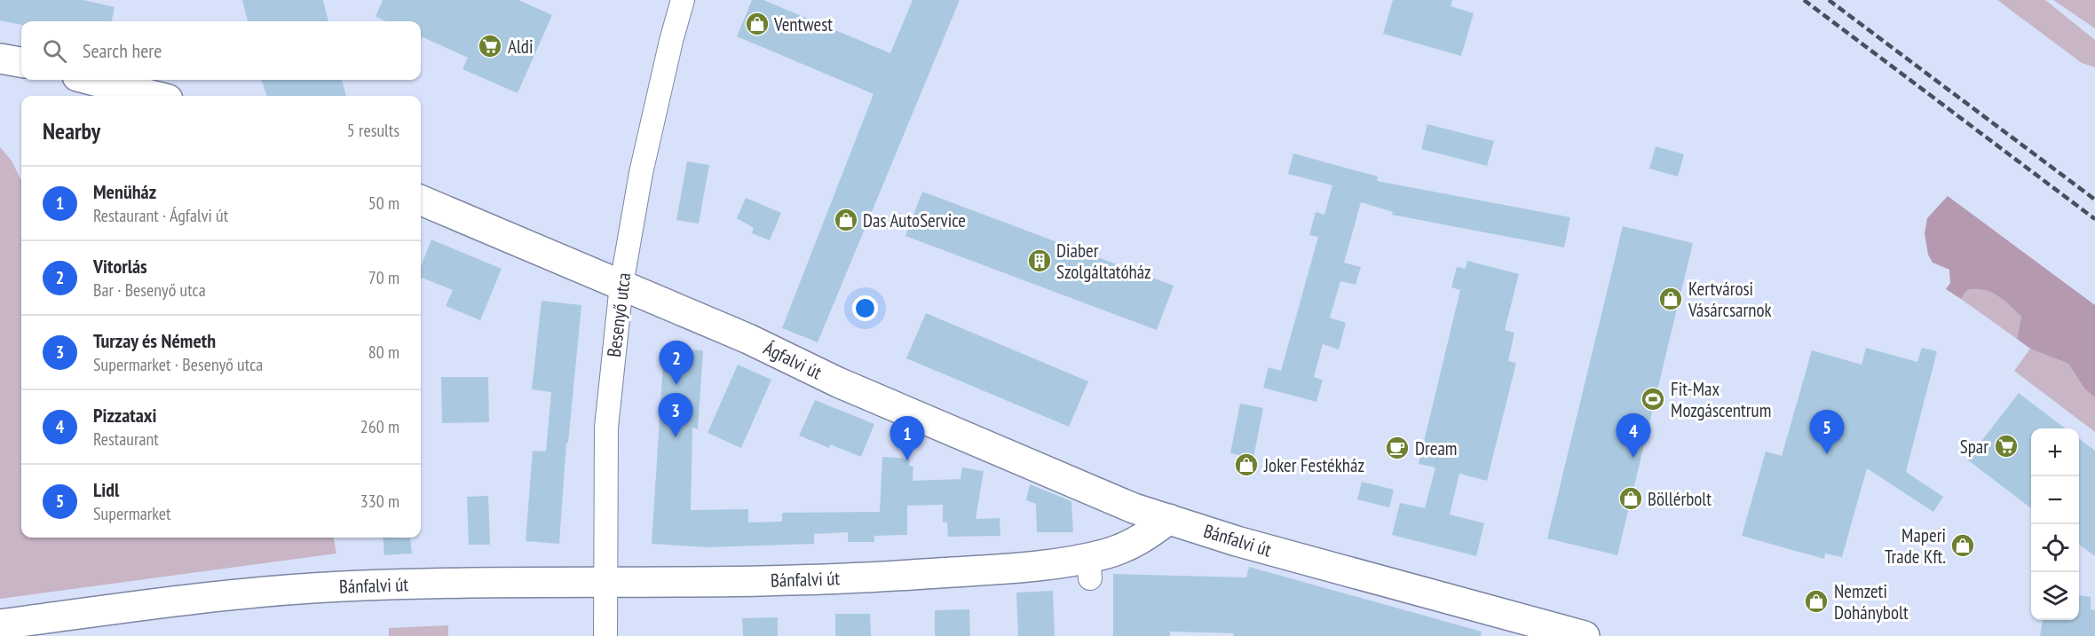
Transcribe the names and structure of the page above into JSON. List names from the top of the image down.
{
  "streets": {
    "main road": ["Ágfalvi út", "Bánfalvi út"],
    "street": ["Besenyő utca"]
  },
  "crossings": [
    ["Besenyő utca", "Ágfalvi út"],
    ["Besenyő utca", "Bánfalvi út"],
    ["Ágfalvi út", "Bánfalvi út"]
  ],
  "places": {
    "shop": [
      "Ventwest",
      "Das AutoService",
      "Kertvárosi Vásárcsarnok",
      "Joker Festékház",
      "Böllérbolt",
      "Maperi Trade Kft.",
      "Nemzeti Dohánybolt"
    ],
    "supermarket": ["Aldi", "Spar"],
    "building": ["Diaber Szolgáltatóház"],
    "sports": ["Fit-Max Mozgáscentrum"],
    "cafe": ["Dream"]
  },
  "page": {
    "search": "Search here",
    "heading": ["Nearby", "5 results"],
    "list": [
      {
        "mark": "1",
        "name": "Menüház",
        "note": "Restaurant · Ágfalvi út",
        "value": "50 m"
      },
      {
        "mark": "2",
        "name": "Vitorlás",
        "note": "Bar · Besenyő utca",
        "value": "70 m"
      },
      {
        "mark": "3",
        "name": "Turzay és Németh",
        "note": "Supermarket · Besenyő utca",
        "value": "80 m"
      },
      {
        "mark": "4",
        "name": "Pizzataxi",
        "note": "Restaurant",
        "value": "260 m"
      },
      {
        "mark": "5",
        "name": "Lidl",
        "note": "Supermarket",
        "value": "330 m"
      }
    ],
    "pins": [
      "2",
      "3",
      "5",
      "4",
      "1"
    ],
    "map_buttons": ["+", "−"]
  }
}
